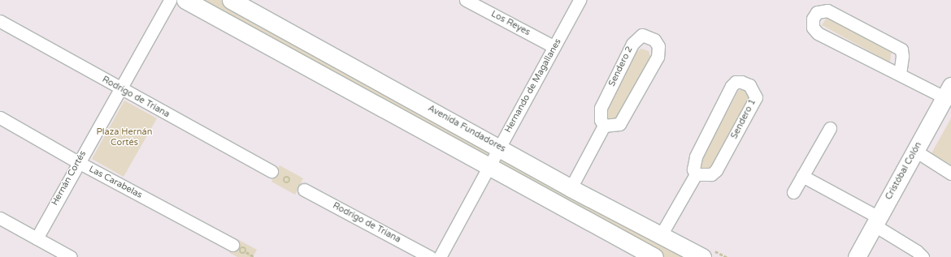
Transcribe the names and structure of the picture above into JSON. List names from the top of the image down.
{
  "streets": {
    "street": [
      "Los Reyes",
      "Sendero 2",
      "Hernando de Magallanes",
      "Rodrigo de Triana",
      "Sendero 1",
      "Avenida Fundadores",
      "Cristóbal Colón",
      "Hernán Cortés",
      "Las Carabelas"
    ]
  },
  "crossings": [
    ["Los Reyes", "Hernando de Magallanes"],
    ["Hernando de Magallanes", "Avenida Fundadores"],
    ["Rodrigo de Triana", "Hernán Cortés"],
    ["Hernán Cortés", "Las Carabelas"]
  ],
  "parks": ["Plaza Hernán Cortés"]
}
